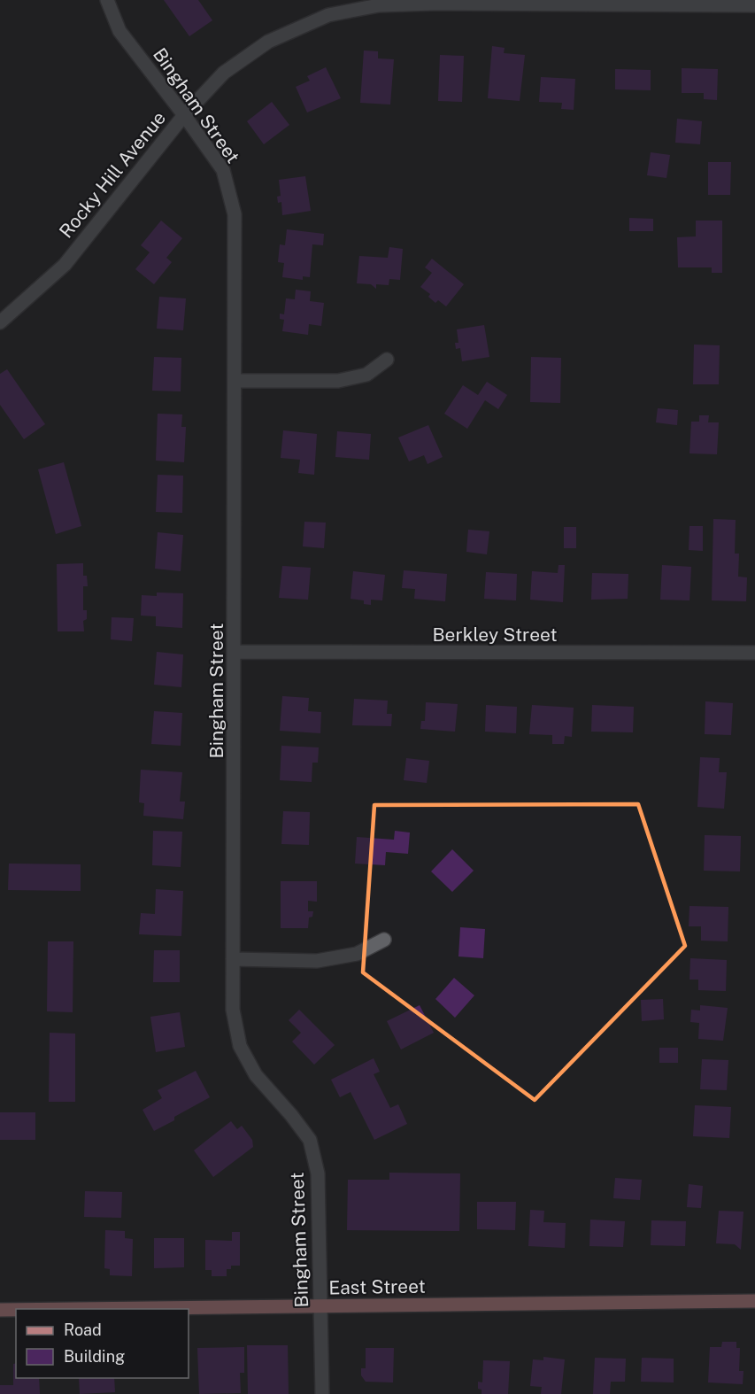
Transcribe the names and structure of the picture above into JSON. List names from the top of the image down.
{
  "streets": {
    "main road": ["East Street"],
    "street": ["Bingham Street", "Rocky Hill Avenue", "Berkley Street"]
  },
  "crossings": [
    ["Bingham Street", "Rocky Hill Avenue"],
    ["Bingham Street", "Berkley Street"],
    ["Bingham Street", "East Street"]
  ],
  "legend": ["Road", "Building"]
}
